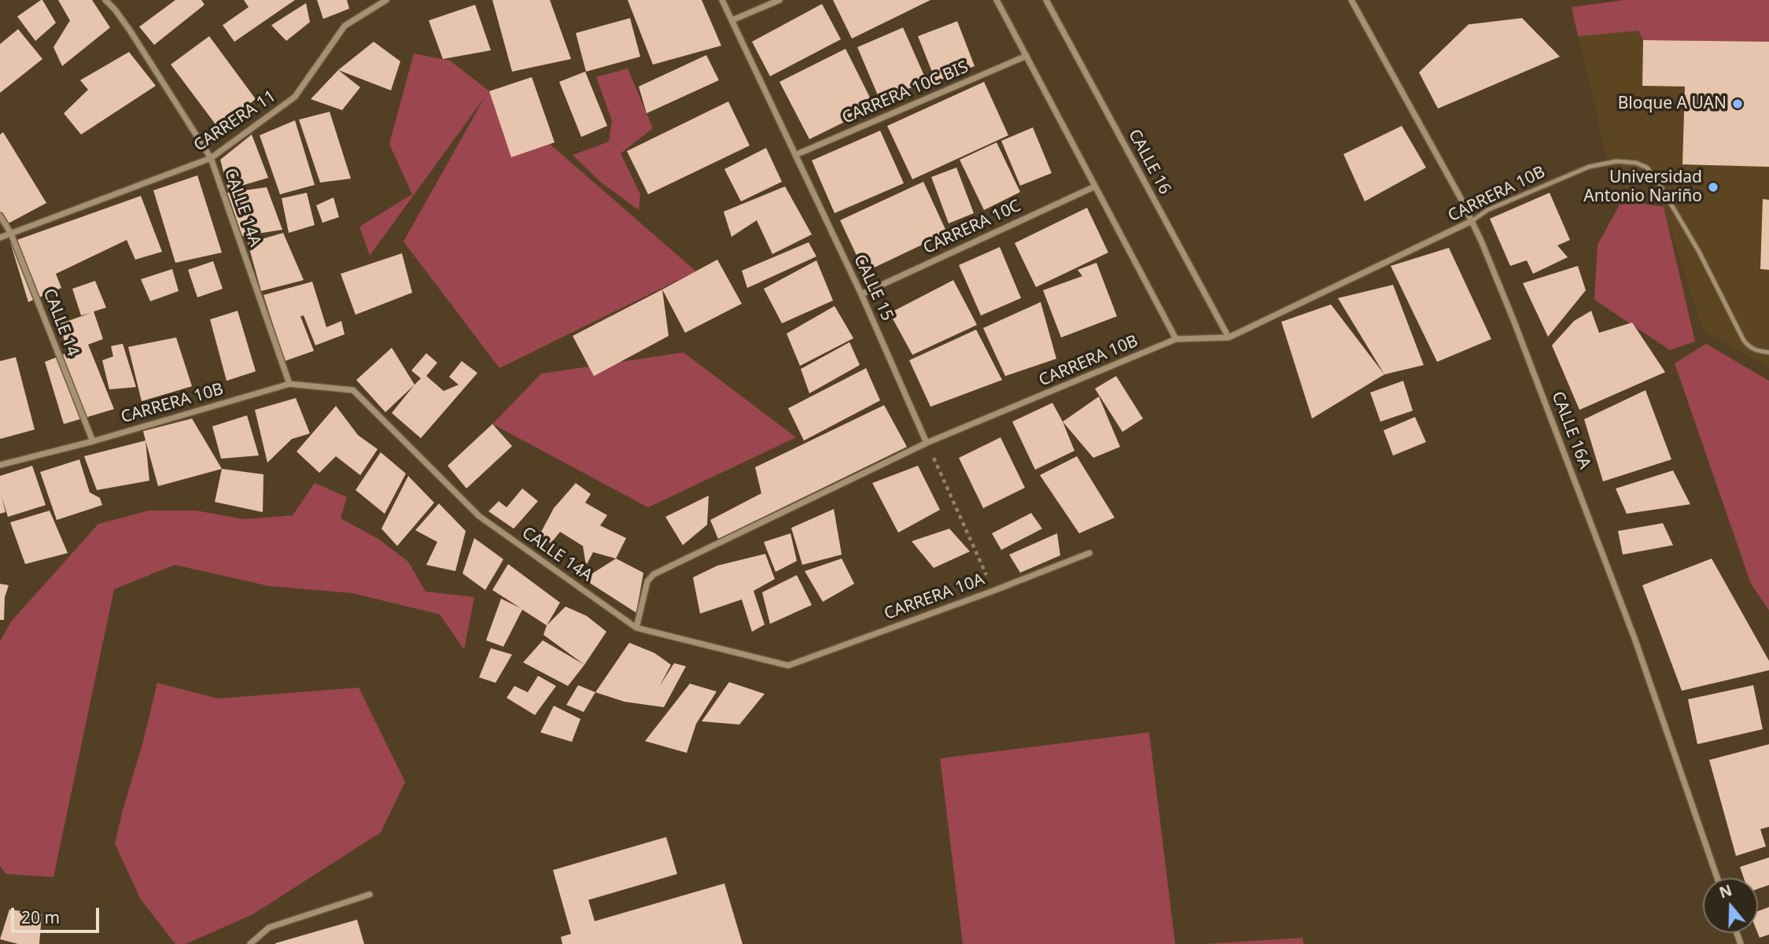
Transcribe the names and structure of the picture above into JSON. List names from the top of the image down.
{
  "streets": {
    "street": [
      "CARRERA 10C BIS",
      "CARRERA 11",
      "CALLE 16",
      "CARRERA 10B",
      "CALLE 14A",
      "CARRERA 10C",
      "CALLE 15",
      "CALLE 14",
      "CALLE 16A",
      "CARRERA 10A"
    ]
  },
  "crossings": [
    ["CARRERA 10C BIS", "CALLE 15"],
    ["CARRERA 11", "CALLE 14A"],
    ["CARRERA 11", "CALLE 14"],
    ["CALLE 16", "CARRERA 10B"],
    ["CARRERA 10B", "CALLE 14A"],
    ["CARRERA 10B", "CALLE 15"],
    ["CARRERA 10B", "CALLE 14"],
    ["CARRERA 10B", "CALLE 16A"],
    ["CALLE 14A", "CARRERA 10A"],
    ["CARRERA 10C", "CALLE 15"]
  ],
  "places": ["Bloque A UAN", "Universidad Antonio Nariño"],
  "scale_bar": "20 m",
  "north": "top"
}
